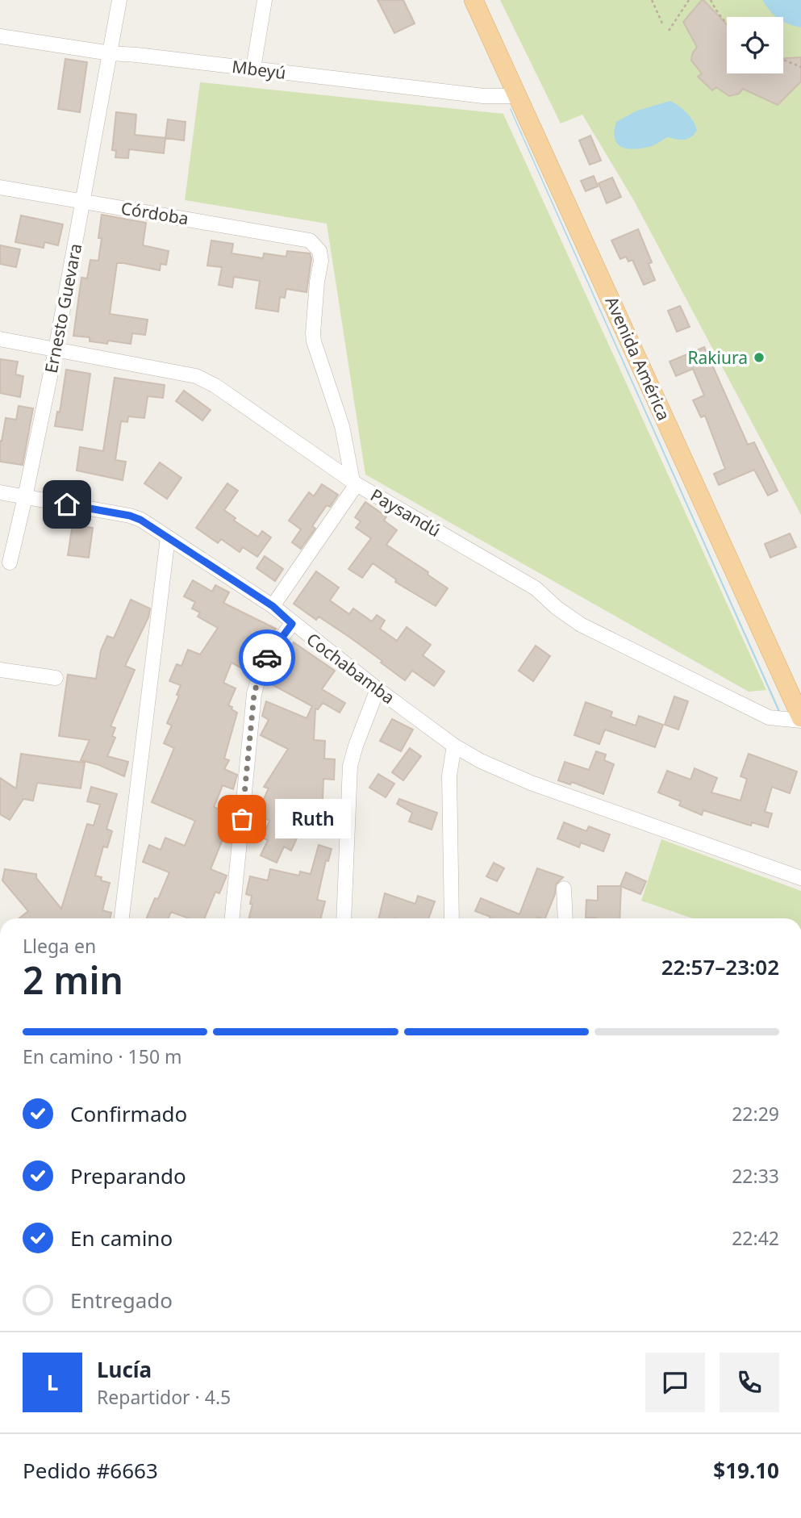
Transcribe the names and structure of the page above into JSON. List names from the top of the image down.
{
  "streets": {
    "main road": ["Avenida América"],
    "street": [
      "Mbeyú",
      "Córdoba",
      "Ernesto Guevara",
      "Paysandú",
      "Cochabamba"
    ]
  },
  "crossings": [
    ["Mbeyú", "Ernesto Guevara"],
    ["Mbeyú", "Avenida América"],
    ["Córdoba", "Ernesto Guevara"],
    ["Córdoba", "Paysandú"],
    ["Ernesto Guevara", "Paysandú"],
    ["Ernesto Guevara", "Cochabamba"],
    ["Avenida América", "Paysandú"]
  ],
  "places": ["Rakiura", "Ruth"],
  "page": {
    "bubble": "Ruth",
    "heading": ["2 min", "Llega en", "22:57–23:02"],
    "panel": [
      "Lucía",
      "Repartidor · 4.5",
      "Pedido #6663",
      "$19.10"
    ],
    "bar": "En camino · 150 m",
    "list": [
      ["Confirmado", "22:29"],
      ["Preparando", "22:33"],
      ["En camino", "22:42"],
      "Entregado"
    ],
    "round": "L"
  }
}
